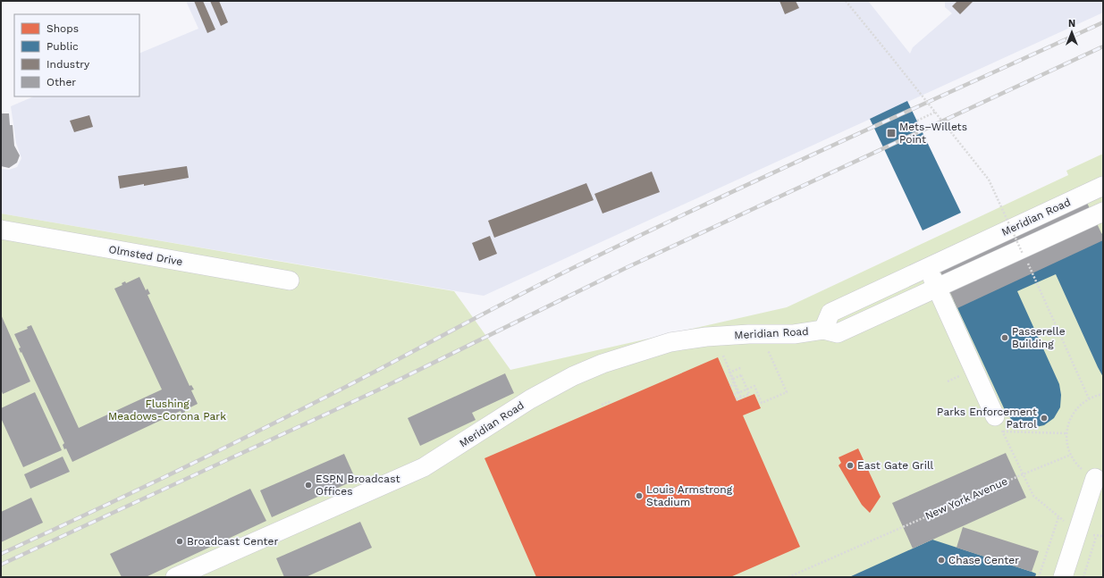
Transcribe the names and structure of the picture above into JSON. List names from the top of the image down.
{
  "streets": {
    "street": ["Meridian Road", "Olmsted Drive"],
    "path": ["New York Avenue"]
  },
  "parks": ["Flushing Meadows-Corona Park"],
  "places": {
    "transit": ["Mets–Willets Point"],
    "other": [
      "Passerelle Building",
      "Parks Enforcement Patrol",
      "East Gate Grill",
      "ESPN Broadcast Offices",
      "Louis Armstrong Stadium",
      "Broadcast Center",
      "Chase Center"
    ]
  },
  "legend": [
    "Shops",
    "Public",
    "Industry",
    "Other"
  ],
  "north": "top"
}
